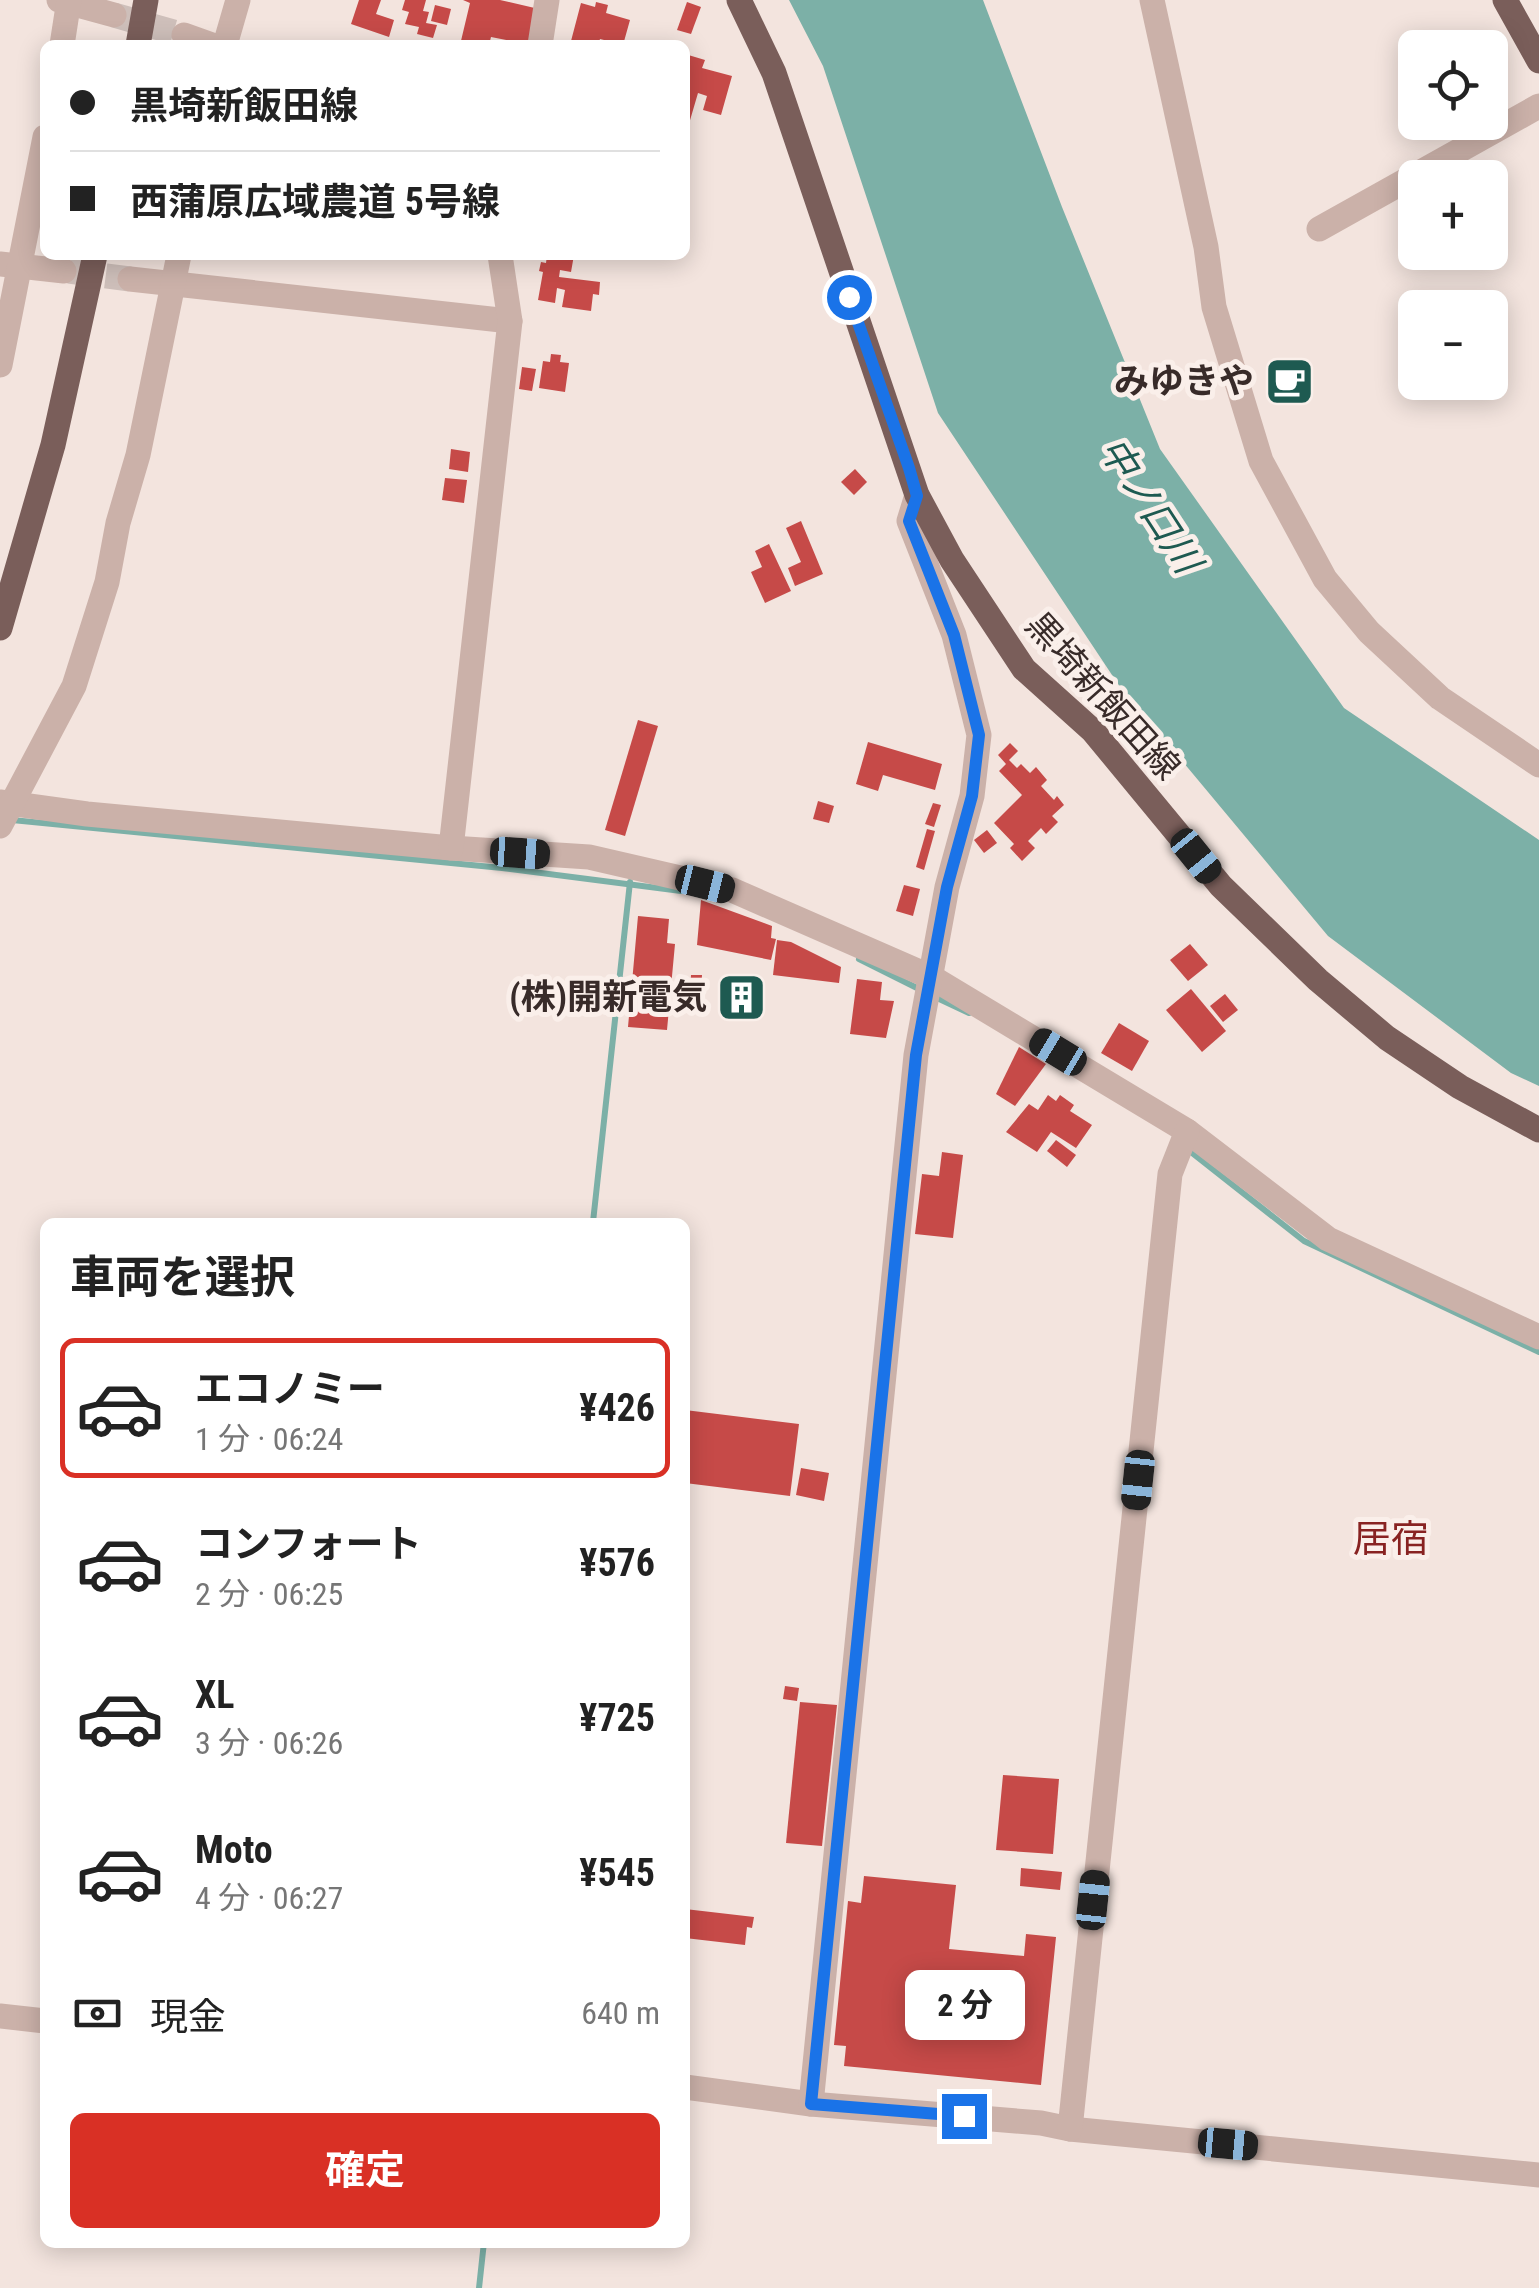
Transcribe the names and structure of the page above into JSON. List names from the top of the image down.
{
  "streets": {
    "main road": ["黒埼新飯田線"]
  },
  "districts": ["居宿"],
  "water": ["中ノ口川"],
  "places": {
    "cafe": ["みゆきや"],
    "building": ["(株)開新電気"]
  },
  "page": {
    "map_buttons": ["+", "−"],
    "banner": ["黒埼新飯田線", "西蒲原広域農道 5号線"],
    "heading": "車両を選択",
    "list": [
      {
        "name": "エコノミー",
        "note": "1 分 · 06:24",
        "value": "¥426"
      },
      {
        "name": "コンフォート",
        "note": "2 分 · 06:25",
        "value": "¥576"
      },
      {
        "name": "XL",
        "note": "3 分 · 06:26",
        "value": "¥725"
      },
      {
        "name": "Moto",
        "note": "4 分 · 06:27",
        "value": "¥545"
      }
    ],
    "pay": ["現金", "640 m"],
    "bubble": "2 分",
    "buttons": "確定"
  }
}
